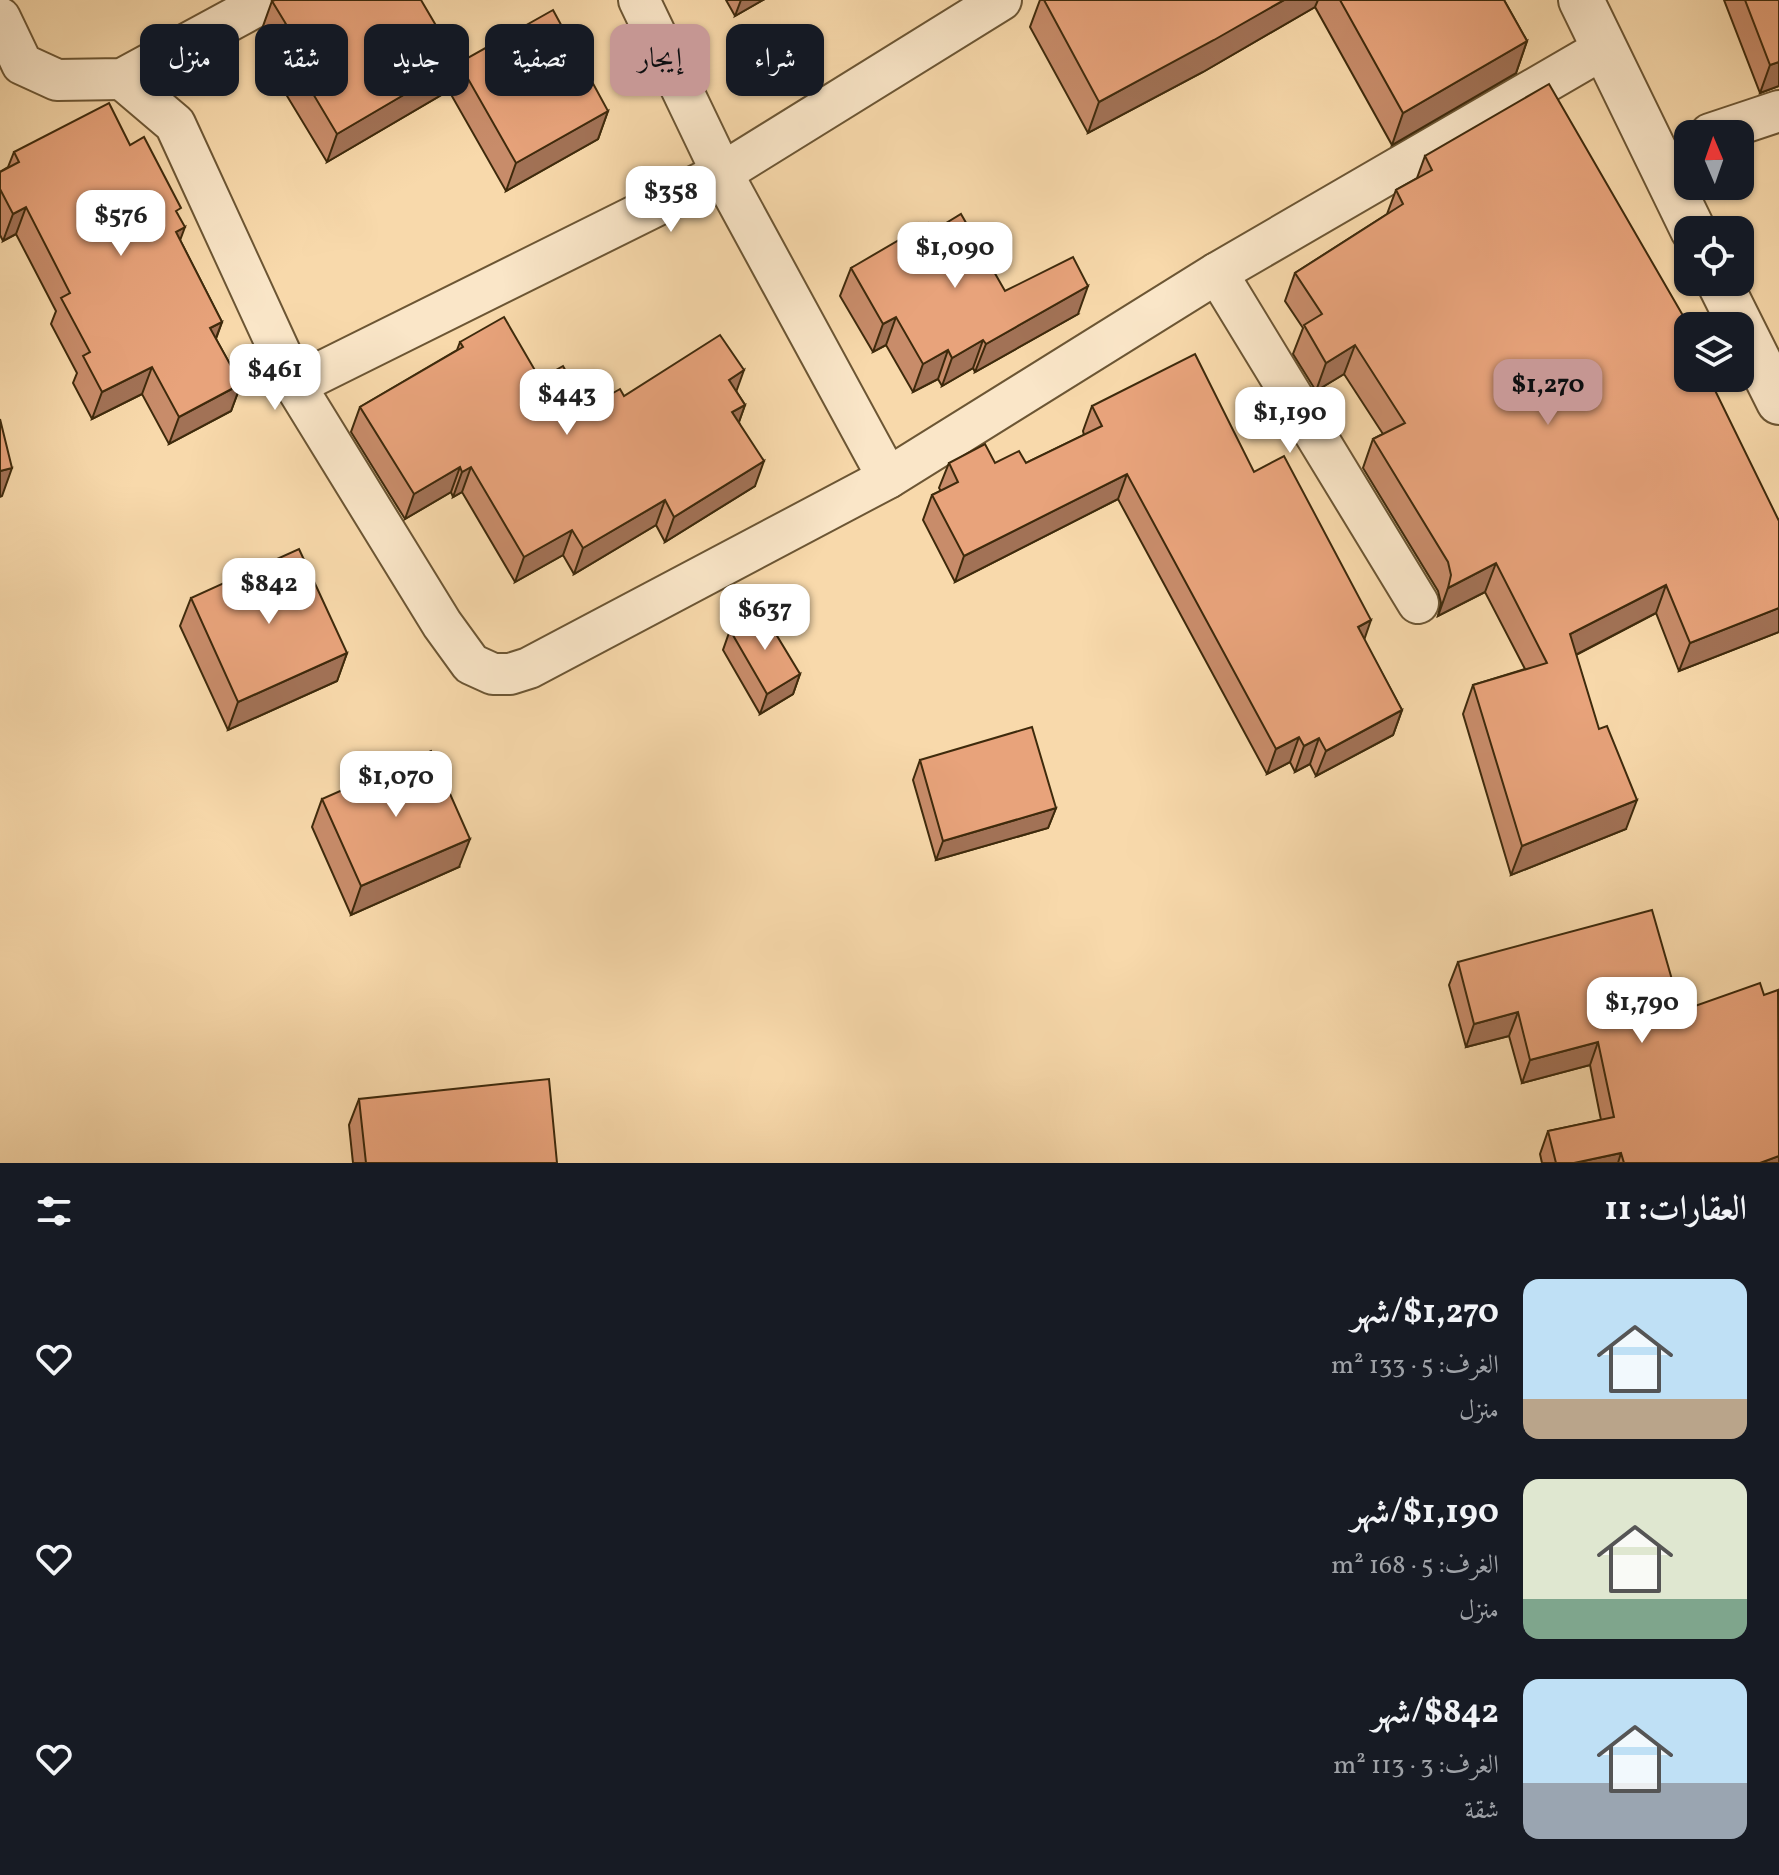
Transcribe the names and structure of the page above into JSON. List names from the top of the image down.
{
  "north": "top",
  "page": {
    "chip": [
      "شراء",
      "إيجار",
      "تصفية",
      "جديد",
      "شقة",
      "منزل"
    ],
    "price": [
      "$358",
      "$576",
      "$1,090",
      "$461",
      "$1,270",
      "$443",
      "$1,190",
      "$842",
      "$637",
      "$1,070",
      "$1,790"
    ],
    "heading": "العقارات: 11",
    "list": [
      {
        "name": "$1,270/شهر",
        "note": "الغرف: 5 · 133 m² · منزل"
      },
      {
        "name": "$1,190/شهر",
        "note": "الغرف: 5 · 168 m² · منزل"
      },
      {
        "name": "$842/شهر",
        "note": "الغرف: 3 · 113 m² · شقة"
      }
    ]
  }
}
